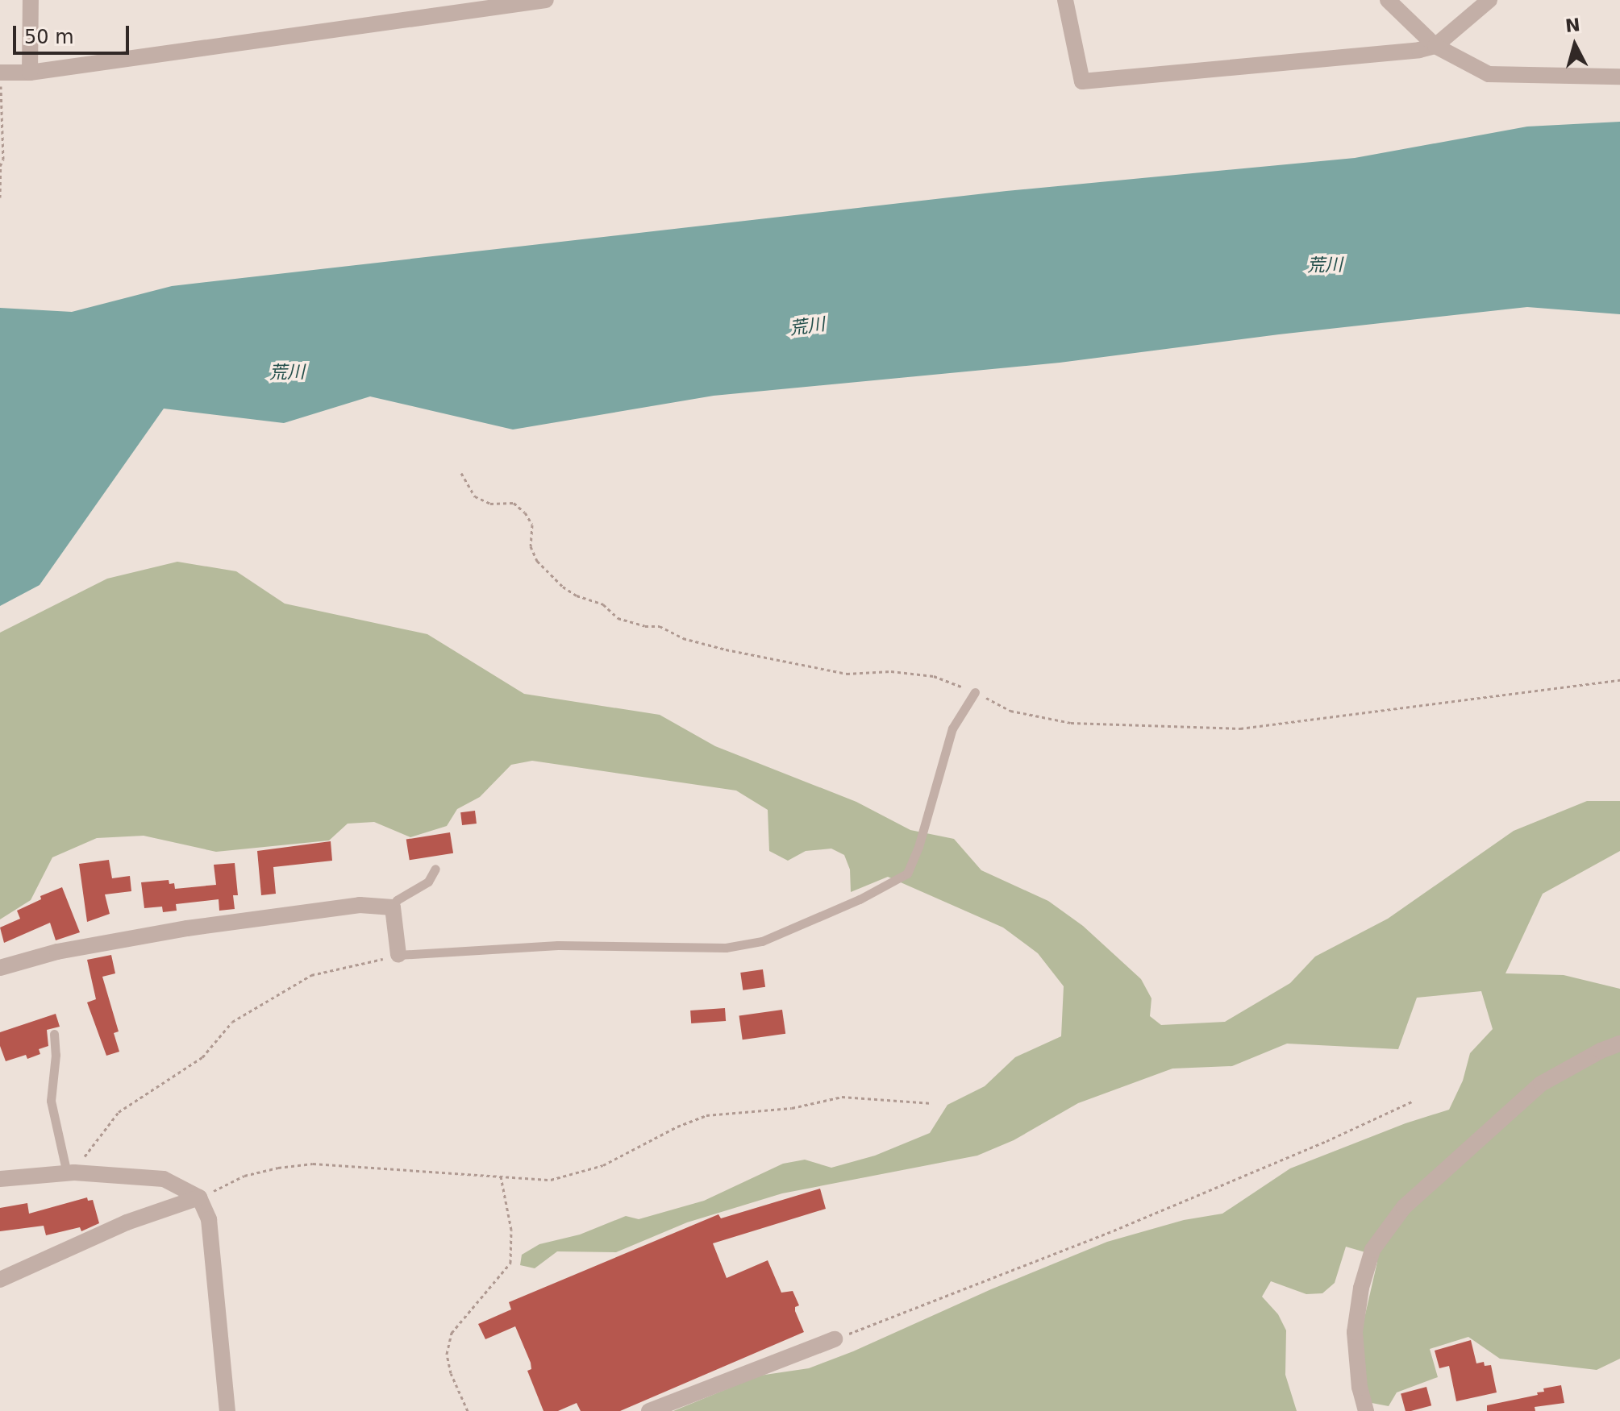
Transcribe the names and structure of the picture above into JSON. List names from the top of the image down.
{
  "water": ["荒川"],
  "scale_bar": "50 m",
  "north": "top"
}
